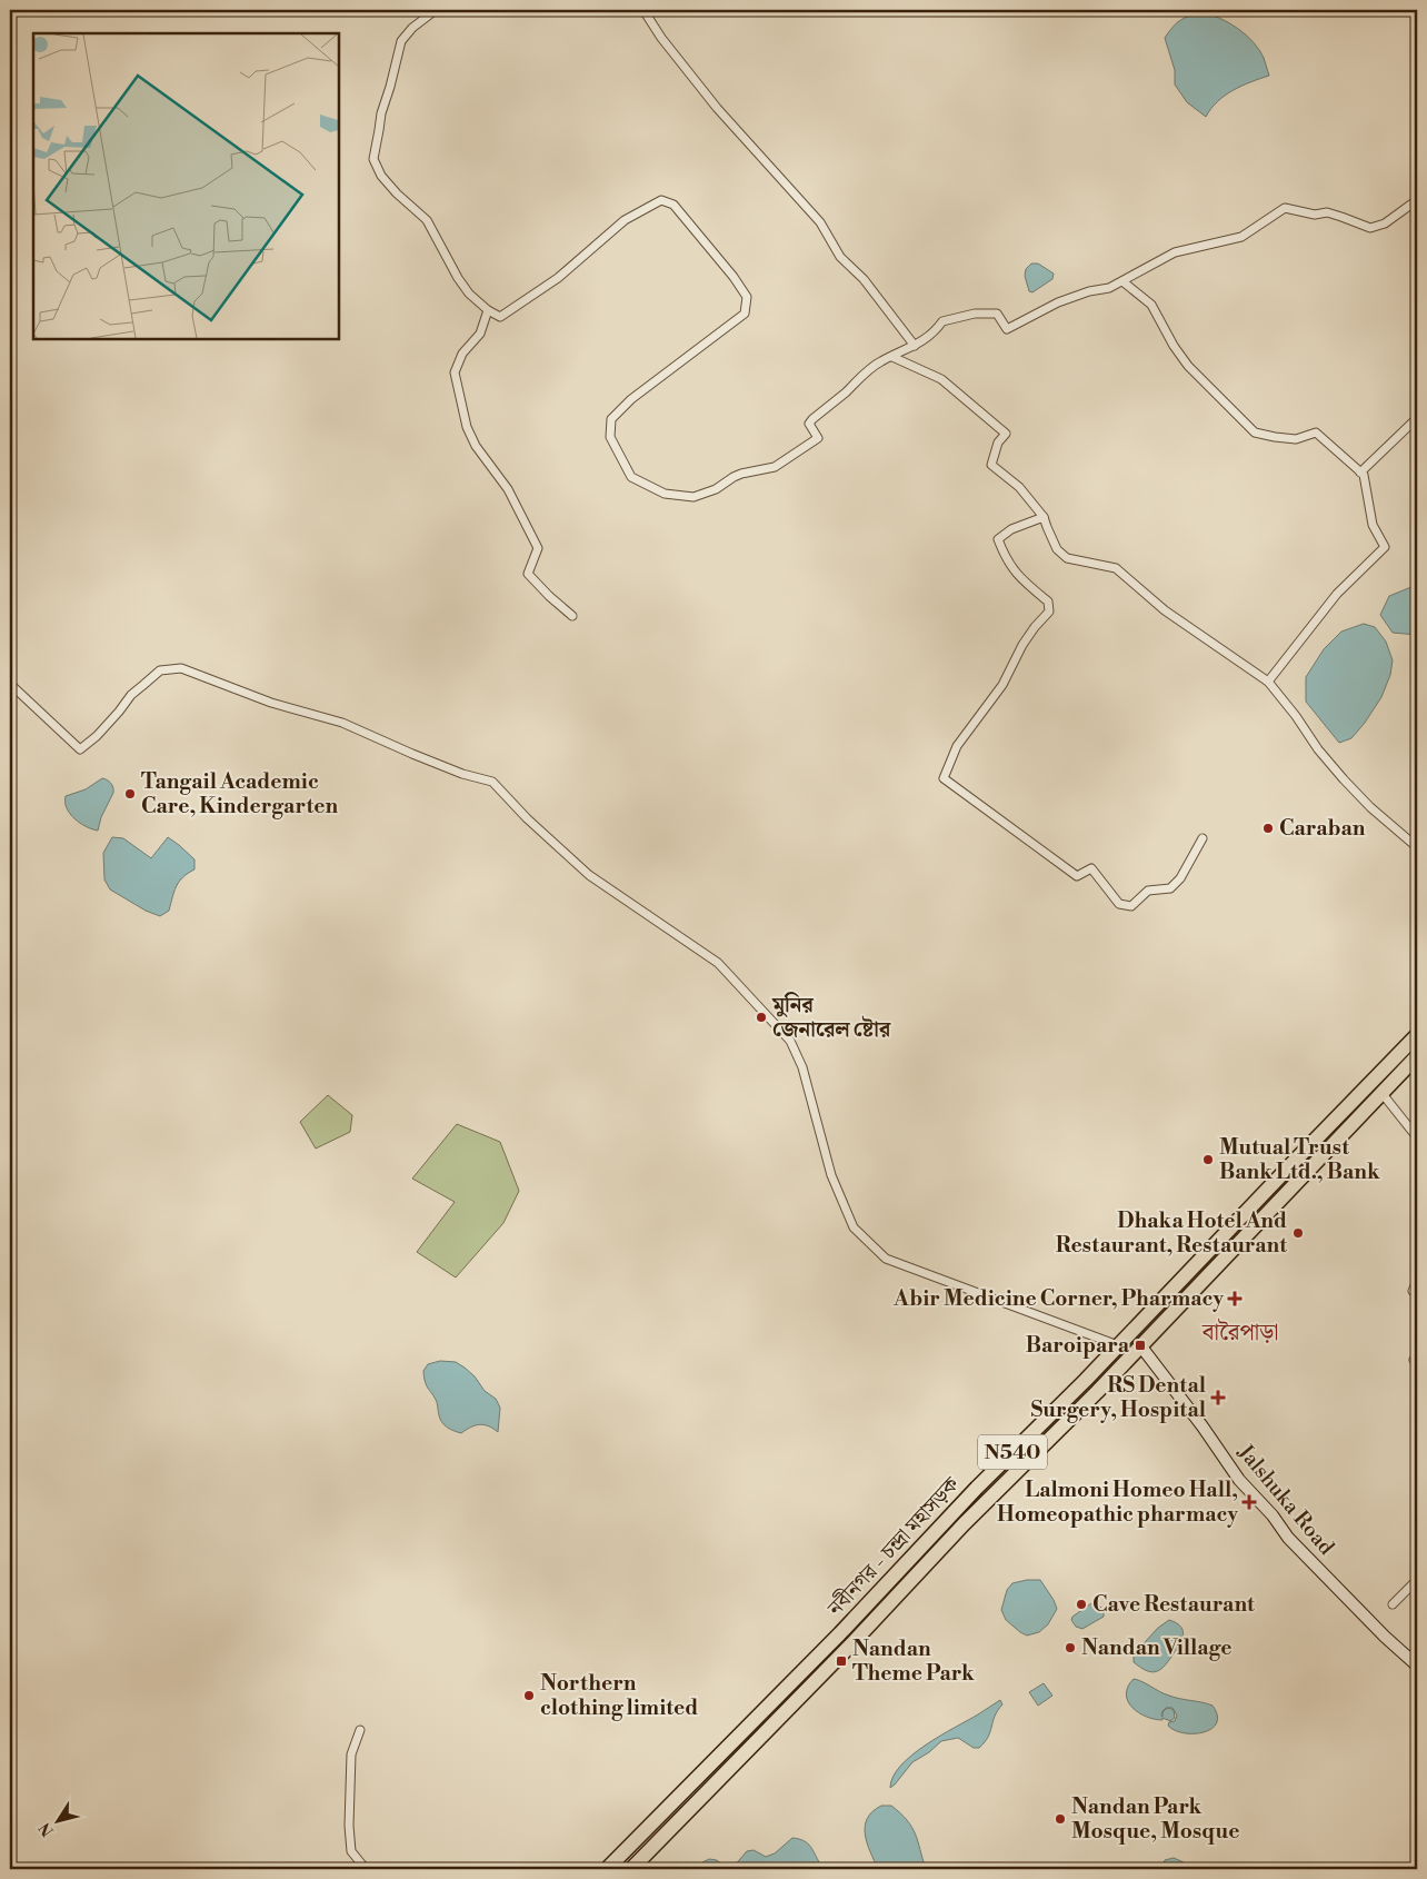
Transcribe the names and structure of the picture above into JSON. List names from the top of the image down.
{
  "streets": {
    "highway": ["N540", "নবীনগর - চন্দ্রা মহাসড়ক"],
    "street": ["Jalshuka Road"]
  },
  "crossings": [
    ["Jalshuka Road", "নবীনগর - চন্দ্রা মহাসড়ক"]
  ],
  "districts": ["বারৈপাড়া"],
  "places": {
    "other": [
      "Tangail Academic Care, Kindergarten",
      "Caraban",
      "মুনির জেনারেল ষ্টোর",
      "Mutual Trust Bank Ltd., Bank",
      "Dhaka Hotel And Restaurant, Restaurant",
      "Cave Restaurant",
      "Nandan Village",
      "Northern clothing limited",
      "Nandan Park Mosque, Mosque"
    ],
    "health": ["Abir Medicine Corner, Pharmacy", "RS Dental Surgery, Hospital", "Lalmoni Homeo Hall, Homeopathic pharmacy"],
    "transit": ["Baroipara", "Nandan Theme Park"]
  },
  "north": "bottom left"
}
